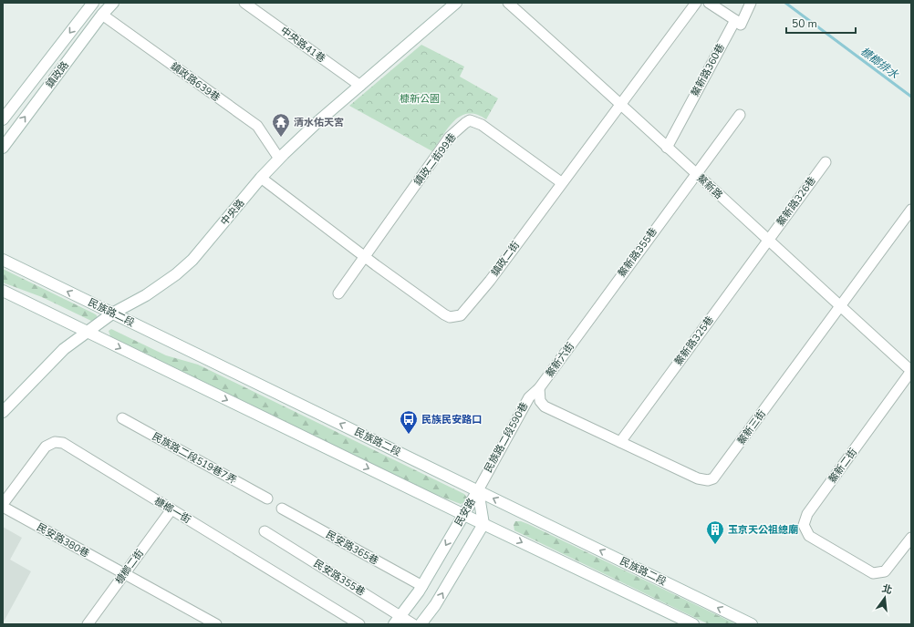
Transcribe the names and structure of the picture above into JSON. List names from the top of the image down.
{
  "streets": {
    "street": [
      "中央路41巷",
      "鰲新路360巷",
      "鎮政路",
      "鎮政路639巷",
      "鎮政二街99巷",
      "鰲新路",
      "鰲新路326巷",
      "中央路",
      "鰲新路355巷",
      "鎮政二街",
      "民族路二段",
      "鰲新路325巷",
      "鰲新六街",
      "鰲新三街",
      "民族路二段590巷",
      "民族路二段519巷7弄",
      "鰲新二街",
      "槺榔一街",
      "民安路",
      "民安路380巷",
      "民安路365巷",
      "槺榔二街",
      "民安路355巷"
    ]
  },
  "crossings": [
    ["中央路41巷", "中央路"],
    ["鰲新路360巷", "鰲新路"],
    ["鎮政路", "鎮政路639巷"],
    ["鎮政路639巷", "中央路"],
    ["鎮政二街99巷", "鎮政二街"],
    ["鰲新路", "鰲新路326巷"],
    ["鰲新路", "鰲新路355巷"],
    ["鰲新路", "鎮政二街"],
    ["鰲新路", "鰲新路325巷"],
    ["鰲新路", "鰲新三街"],
    ["鰲新路", "鰲新二街"],
    ["鰲新路326巷", "鰲新路325巷"],
    ["中央路", "鎮政二街"],
    ["中央路", "民族路二段"],
    ["鰲新路355巷", "鰲新六街"],
    ["民族路二段", "民族路二段590巷"],
    ["民族路二段", "民安路"],
    ["鰲新路325巷", "鰲新三街"],
    ["鰲新六街", "鰲新三街"],
    ["鰲新六街", "民族路二段590巷"],
    ["鰲新三街", "民族路二段590巷"],
    ["民族路二段590巷", "民安路"],
    ["槺榔一街", "槺榔二街"],
    ["民安路", "民安路365巷"],
    ["民安路", "民安路355巷"],
    ["民安路380巷", "槺榔二街"]
  ],
  "water": ["槺榔排水"],
  "parks": ["槺新公園"],
  "places": {
    "temple": ["清水佑天宮"],
    "bus stop": ["民族民安路口"],
    "building": ["玉京天公祖總廟"]
  },
  "scale_bar": "50 m",
  "north": "top"
}
